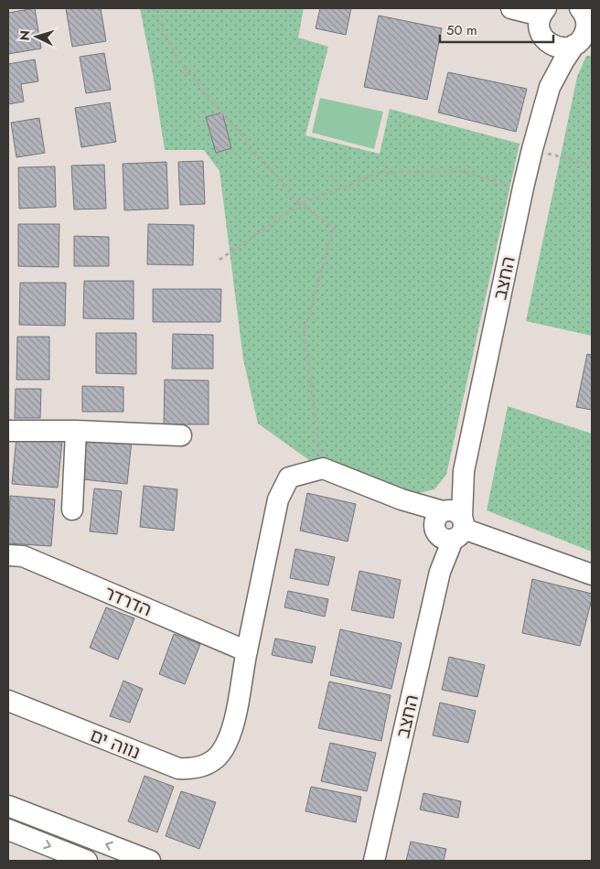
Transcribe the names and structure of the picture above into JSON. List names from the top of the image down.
{
  "streets": {
    "street": ["החצב", "הדרדר", "נווה ים"]
  },
  "crossings": [
    ["הדרדר", "נווה ים"]
  ],
  "scale_bar": "50 m",
  "north": "left"
}
